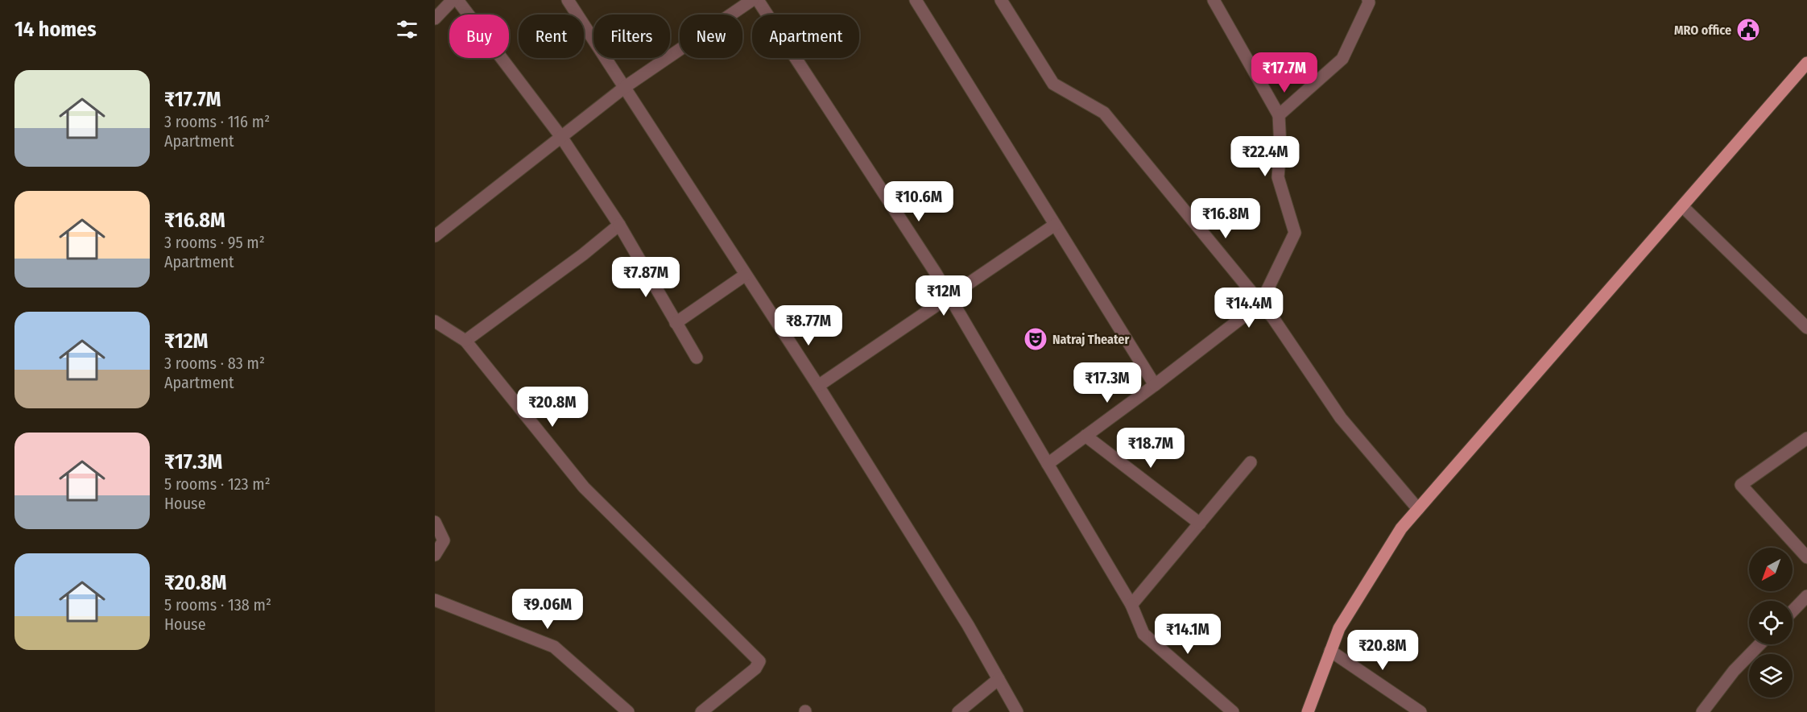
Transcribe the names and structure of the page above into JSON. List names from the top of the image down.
{
  "places": {
    "public building": ["MRO office"],
    "theatre": ["Natraj Theater"]
  },
  "north": "bottom left",
  "page": {
    "heading": "14 homes",
    "chip": [
      "Buy",
      "Rent",
      "Filters",
      "New",
      "Apartment"
    ],
    "price": [
      "₹17.7M",
      "₹22.4M",
      "₹10.6M",
      "₹16.8M",
      "₹7.87M",
      "₹12M",
      "₹14.4M",
      "₹8.77M",
      "₹17.3M",
      "₹20.8M",
      "₹18.7M",
      "₹9.06M",
      "₹14.1M",
      "₹20.8M"
    ],
    "list": [
      {
        "name": "₹17.7M",
        "note": "3 rooms · 116 m² · Apartment"
      },
      {
        "name": "₹16.8M",
        "note": "3 rooms · 95 m² · Apartment"
      },
      {
        "name": "₹12M",
        "note": "3 rooms · 83 m² · Apartment"
      },
      {
        "name": "₹17.3M",
        "note": "5 rooms · 123 m² · House"
      },
      {
        "name": "₹20.8M",
        "note": "5 rooms · 138 m² · House"
      }
    ]
  }
}
